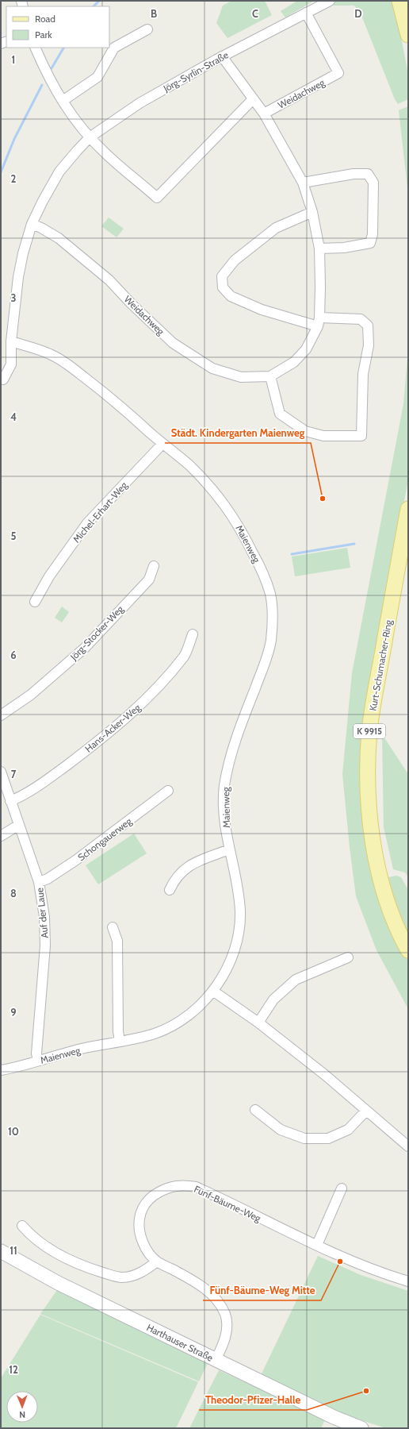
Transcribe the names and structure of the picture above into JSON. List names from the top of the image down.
{
  "streets": {
    "main road": ["Kurt-Schumacher-Ring", "K 9915"],
    "street": [
      "Jörg-Syrlin-Straße",
      "Weidachweg",
      "Michel-Erhart-Weg",
      "Maienweg",
      "Jörg-Stocker-Weg",
      "Hans-Acker-Weg",
      "Schongauerweg",
      "Auf der Laue",
      "Fünf-Bäume-Weg",
      "Harthauser Straße"
    ]
  },
  "crossings": [
    ["Jörg-Syrlin-Straße", "Weidachweg"],
    ["Jörg-Syrlin-Straße", "Maienweg"],
    ["Michel-Erhart-Weg", "Maienweg"],
    ["Maienweg", "Auf der Laue"],
    ["Hans-Acker-Weg", "Auf der Laue"],
    ["Schongauerweg", "Auf der Laue"],
    ["Fünf-Bäume-Weg", "Harthauser Straße"]
  ],
  "places": ["Städt. Kindergarten Maienweg", "Fünf-Bäume-Weg Mitte", "Theodor-Pfizer-Halle"],
  "legend": ["Road", "Park"],
  "north": "bottom",
  "grid": {
    "columns": ["B", "C", "D"],
    "rows": [
      "1",
      "2",
      "3",
      "4",
      "5",
      "6",
      "7",
      "8",
      "9",
      "10",
      "11",
      "12"
    ]
  }
}
